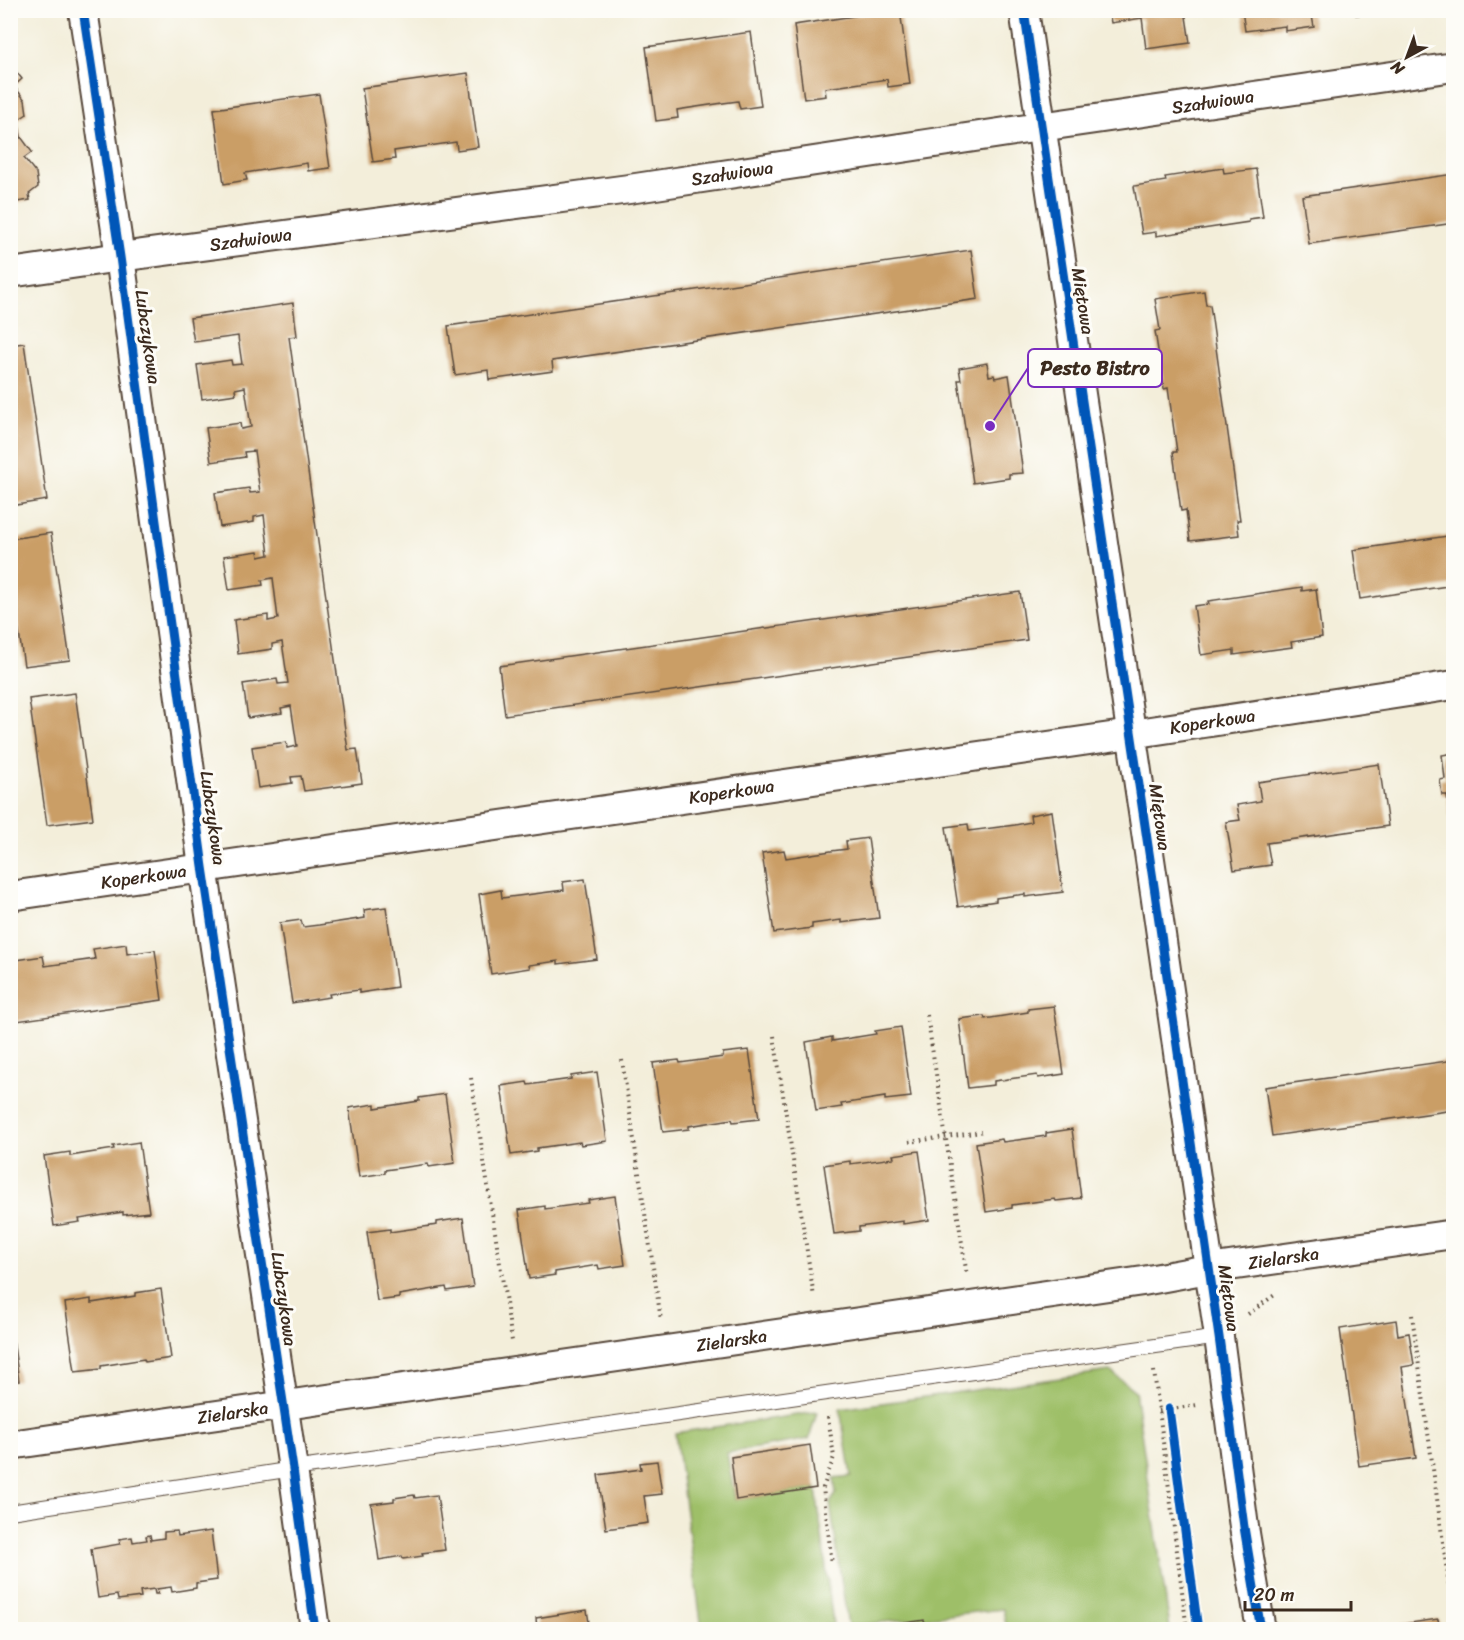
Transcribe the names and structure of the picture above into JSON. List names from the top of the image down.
{
  "streets": {
    "street": [
      "Szałwiowa",
      "Miętowa",
      "Lubczykowa",
      "Koperkowa",
      "Zielarska"
    ]
  },
  "crossings": [
    ["Szałwiowa", "Miętowa"],
    ["Szałwiowa", "Lubczykowa"],
    ["Miętowa", "Koperkowa"],
    ["Miętowa", "Zielarska"],
    ["Lubczykowa", "Koperkowa"],
    ["Lubczykowa", "Zielarska"]
  ],
  "places": ["Pesto Bistro"],
  "scale_bar": "20 m",
  "north": "bottom left"
}
